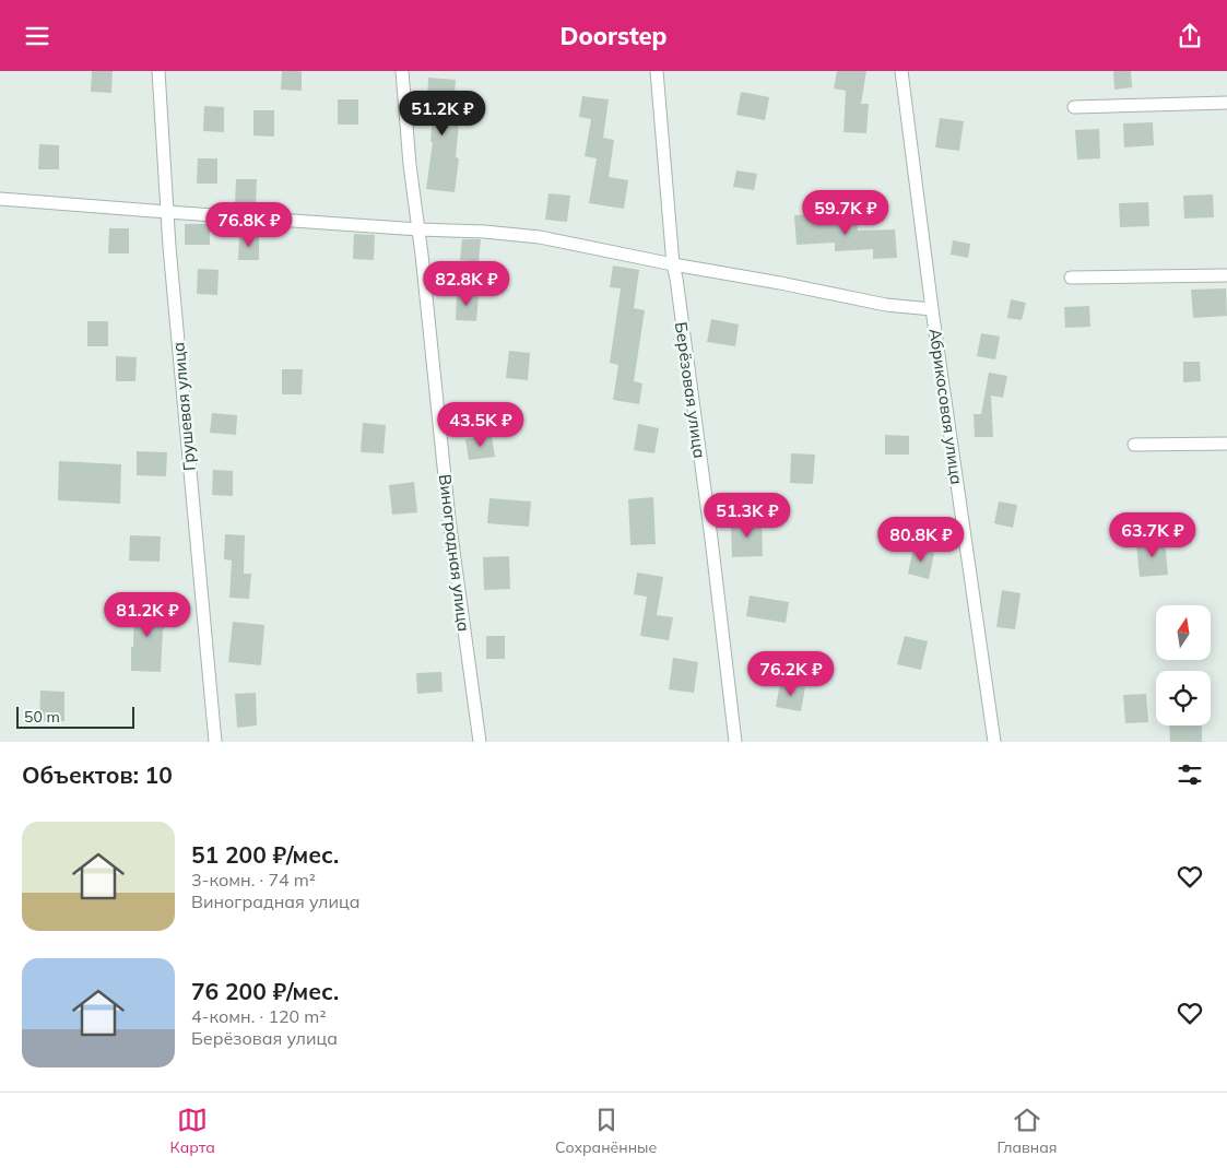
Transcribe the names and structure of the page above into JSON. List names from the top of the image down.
{
  "streets": {
    "street": [
      "Берёзовая улица",
      "Грушевая улица",
      "Абрикосовая улица",
      "Виноградная улица"
    ]
  },
  "scale_bar": "50 m",
  "north": "top",
  "page": {
    "header": "Doorstep",
    "price": [
      "51.2K ₽",
      "59.7K ₽",
      "76.8K ₽",
      "82.8K ₽",
      "43.5K ₽",
      "51.3K ₽",
      "63.7K ₽",
      "80.8K ₽",
      "81.2K ₽",
      "76.2K ₽"
    ],
    "scale": "50 m",
    "heading": "Объектов: 10",
    "list": [
      {
        "name": "51 200 ₽/мес.",
        "note": "3-комн. · 74 m² · Виноградная улица"
      },
      {
        "name": "76 200 ₽/мес.",
        "note": "4-комн. · 120 m² · Берёзовая улица"
      }
    ],
    "tabs": ["Карта", "Сохранённые", "Главная"]
  }
}
